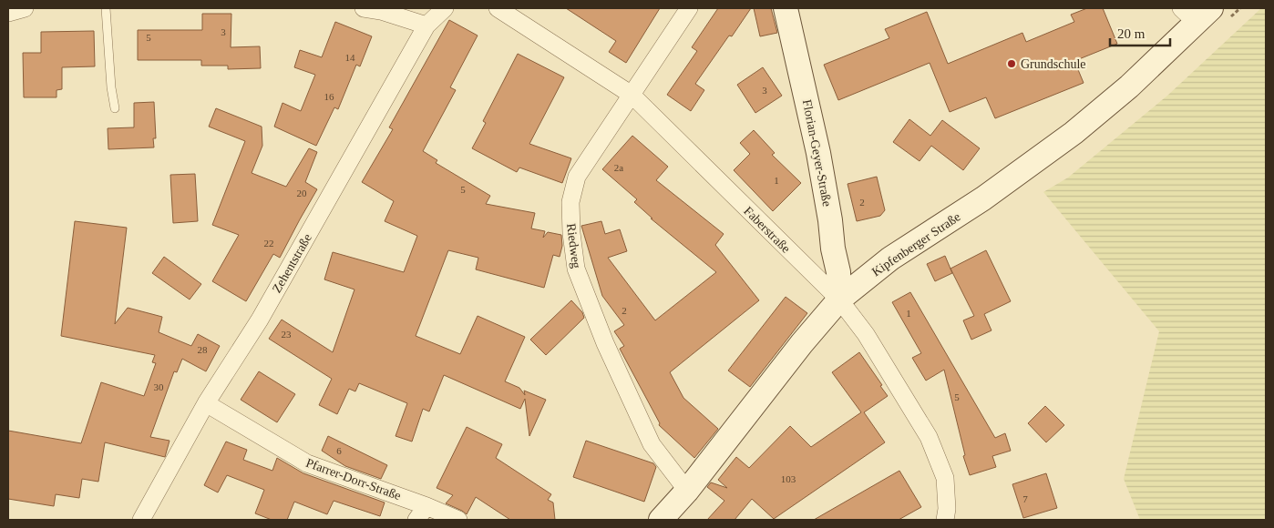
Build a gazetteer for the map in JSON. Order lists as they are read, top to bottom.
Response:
{
  "streets": {
    "street": [
      "Florian-Geyer-Straße",
      "Faberstraße",
      "Kipfenberger Straße",
      "Riedweg",
      "Zehentstraße",
      "Pfarrer-Dorr-Straße"
    ]
  },
  "crossings": [
    ["Florian-Geyer-Straße", "Faberstraße"],
    ["Florian-Geyer-Straße", "Kipfenberger Straße"],
    ["Faberstraße", "Kipfenberger Straße"],
    ["Faberstraße", "Riedweg"],
    ["Kipfenberger Straße", "Riedweg"],
    ["Zehentstraße", "Pfarrer-Dorr-Straße"]
  ],
  "places": ["Grundschule"],
  "house_numbers": [
    "3",
    "5",
    "14",
    "3",
    "16",
    "2a",
    "1",
    "5",
    "20",
    "2",
    "22",
    "2",
    "1",
    "23",
    "28",
    "30",
    "5",
    "6",
    "103",
    "7"
  ],
  "scale_bar": "20 m"
}
